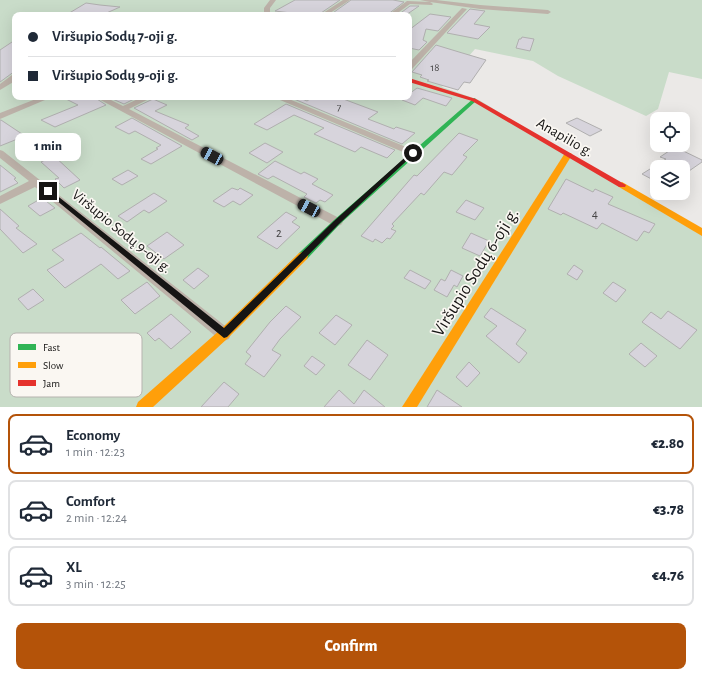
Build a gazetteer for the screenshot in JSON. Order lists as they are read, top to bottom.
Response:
{
  "streets": {
    "street": ["Anapilio g.", "Viršupio Sodų 9-oji g.", "Viršupio Sodų 6-oji g."]
  },
  "crossings": [
    ["Anapilio g.", "Viršupio Sodų 6-oji g."]
  ],
  "house_numbers": [
    "18",
    "7",
    "4",
    "2"
  ],
  "legend": ["Fast", "Slow", "Jam"],
  "page": {
    "banner": ["Viršupio Sodų 7-oji g.", "Viršupio Sodų 9-oji g."],
    "bubble": "1 min",
    "list": [
      {
        "name": "Economy",
        "note": "1 min · 12:23",
        "value": "€2.80"
      },
      {
        "name": "Comfort",
        "note": "2 min · 12:24",
        "value": "€3.78"
      },
      {
        "name": "XL",
        "note": "3 min · 12:25",
        "value": "€4.76"
      }
    ],
    "buttons": "Confirm"
  }
}
